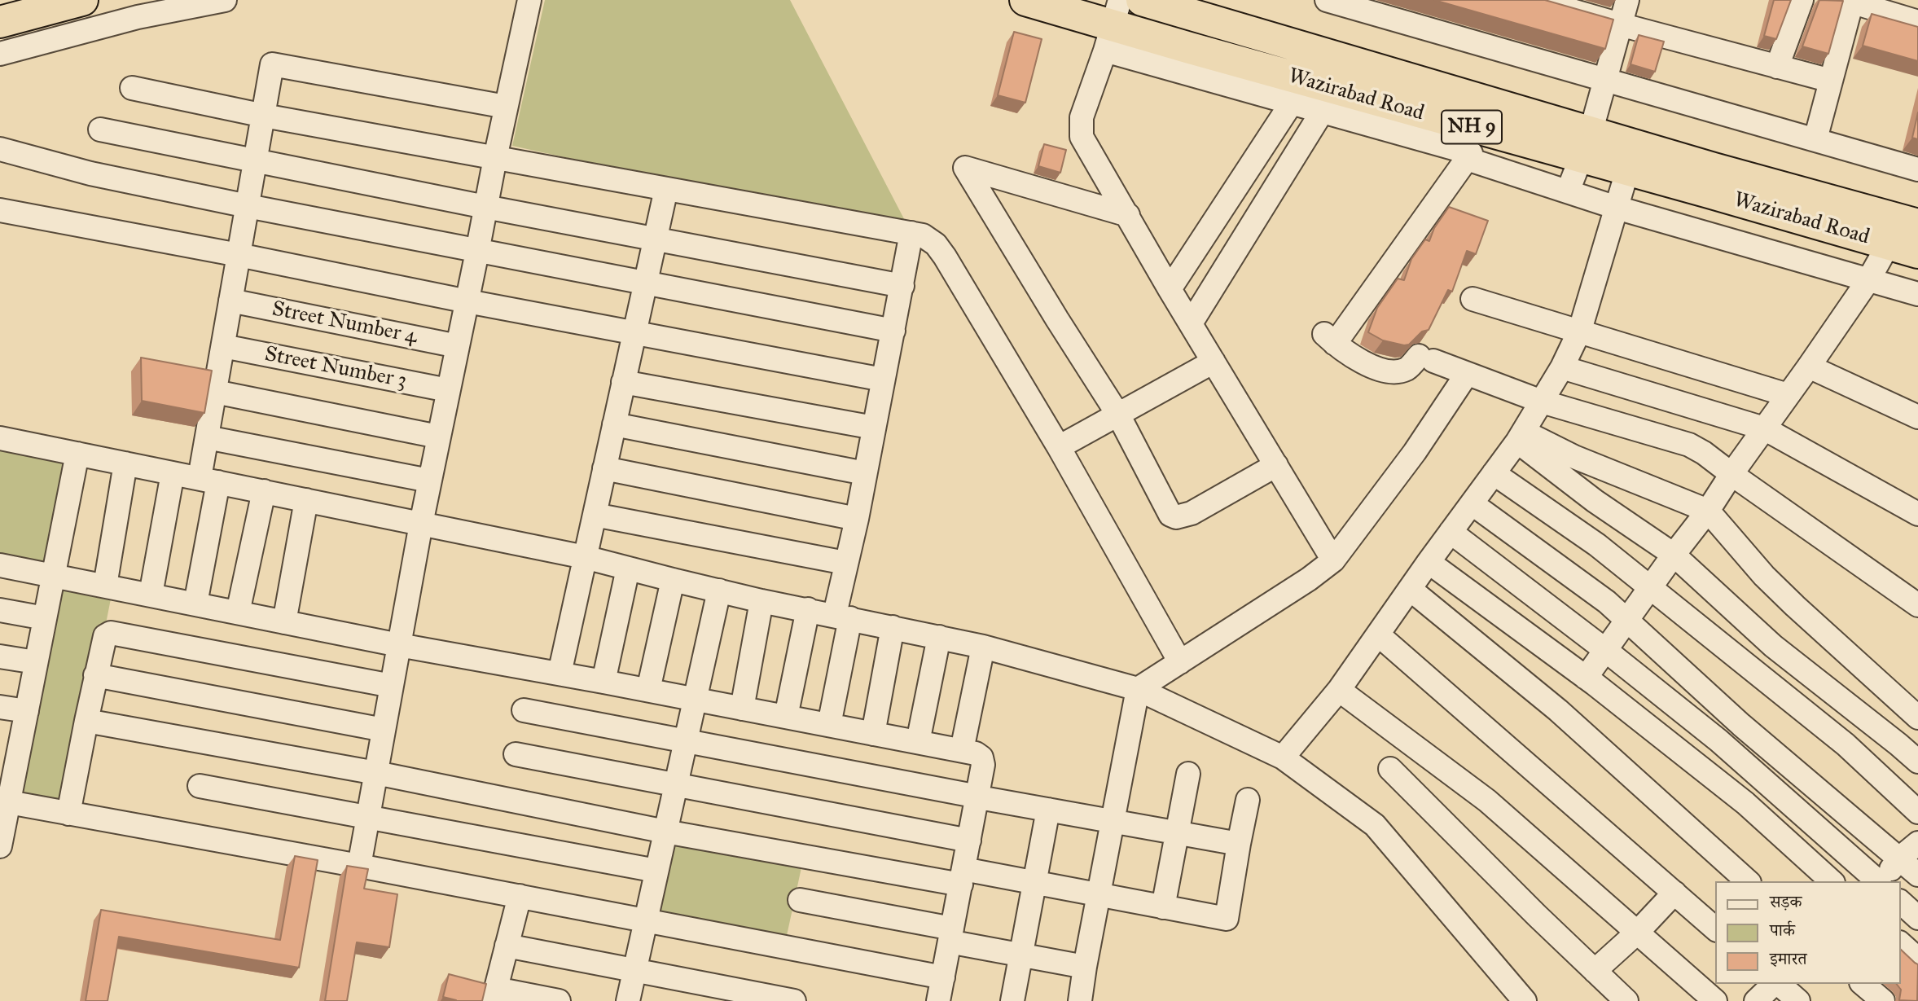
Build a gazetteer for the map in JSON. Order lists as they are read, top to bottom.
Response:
{
  "streets": {
    "highway": ["Wazirabad Road", "NH 9"],
    "street": ["Street Number 4", "Street Number 3"]
  },
  "legend": ["सड़क", "पार्क", "इमारत"]
}
